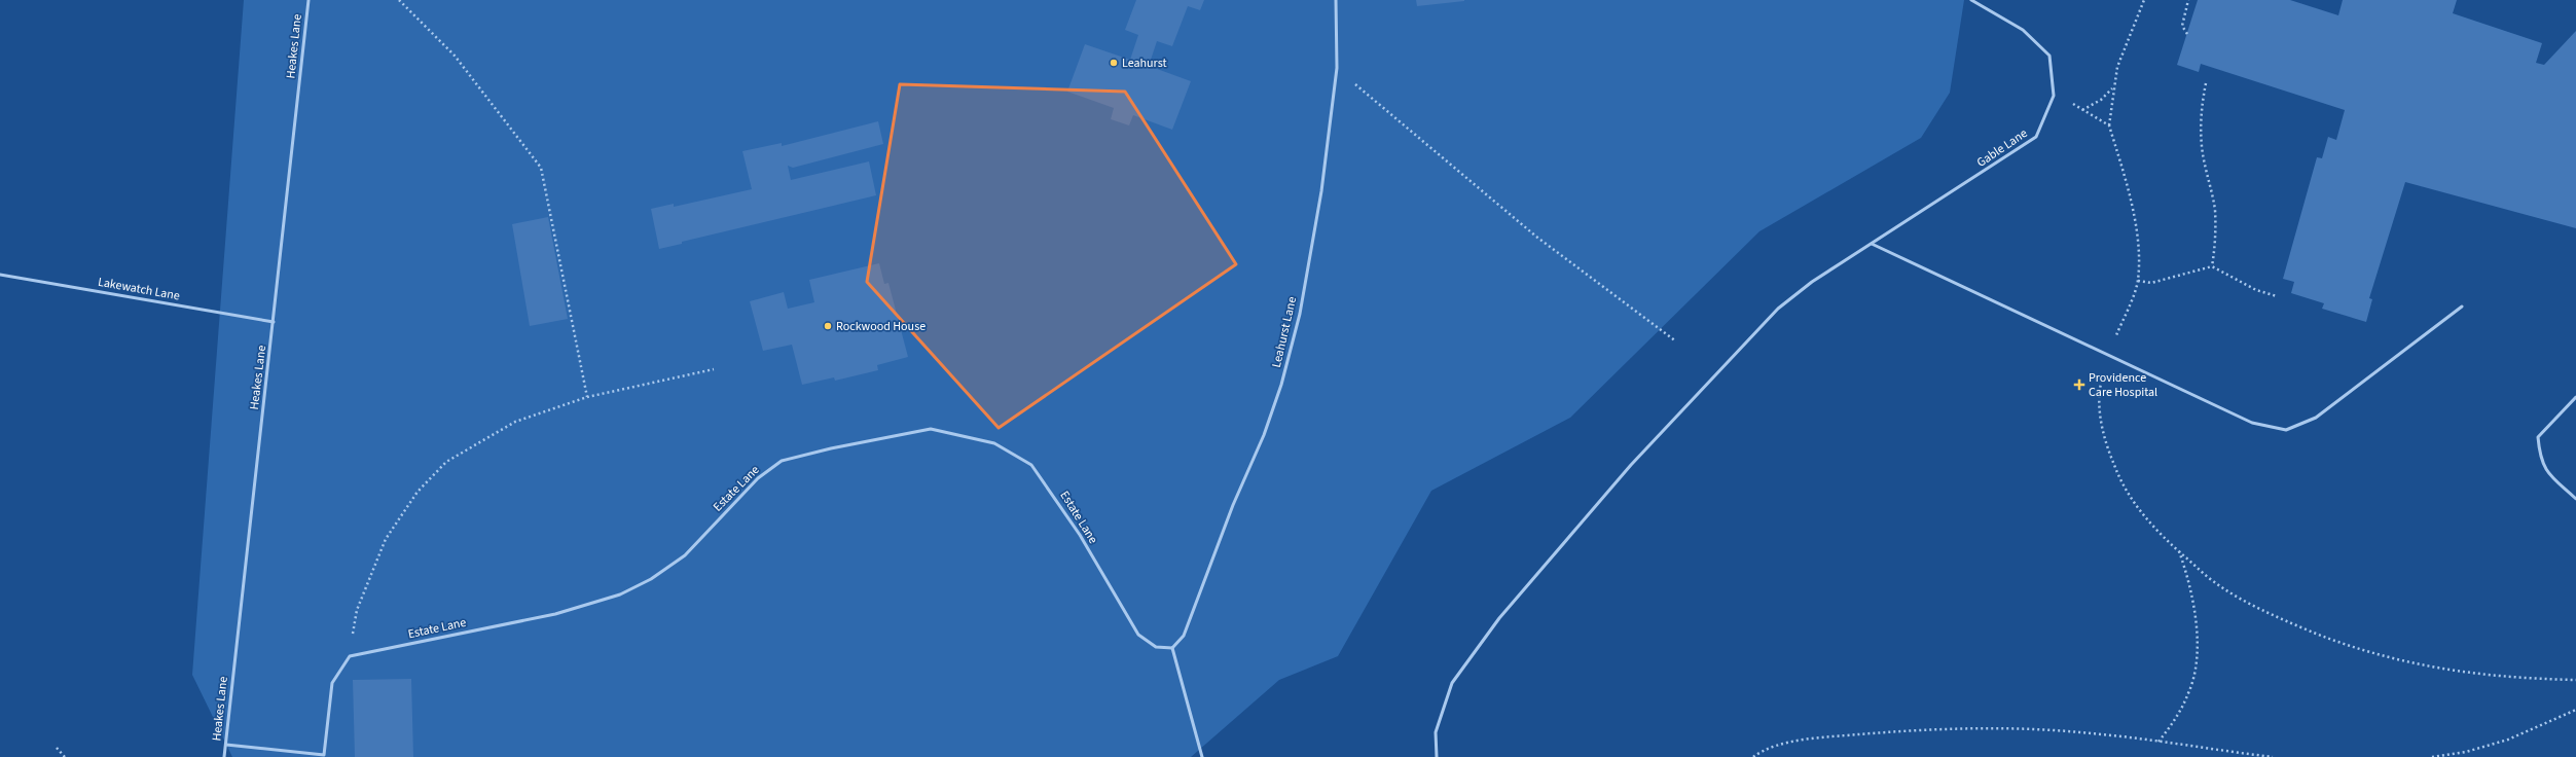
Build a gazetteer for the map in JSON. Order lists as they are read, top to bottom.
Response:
{
  "streets": {
    "lane": [
      "Heakes Lane",
      "Gable Lane",
      "Lakewatch Lane",
      "Leahurst Lane",
      "Estate Lane"
    ]
  },
  "crossings": [
    ["Heakes Lane", "Lakewatch Lane"],
    ["Leahurst Lane", "Estate Lane"]
  ],
  "places": {
    "other": ["Leahurst", "Rockwood House"],
    "health": ["Providence Care Hospital"]
  }
}
